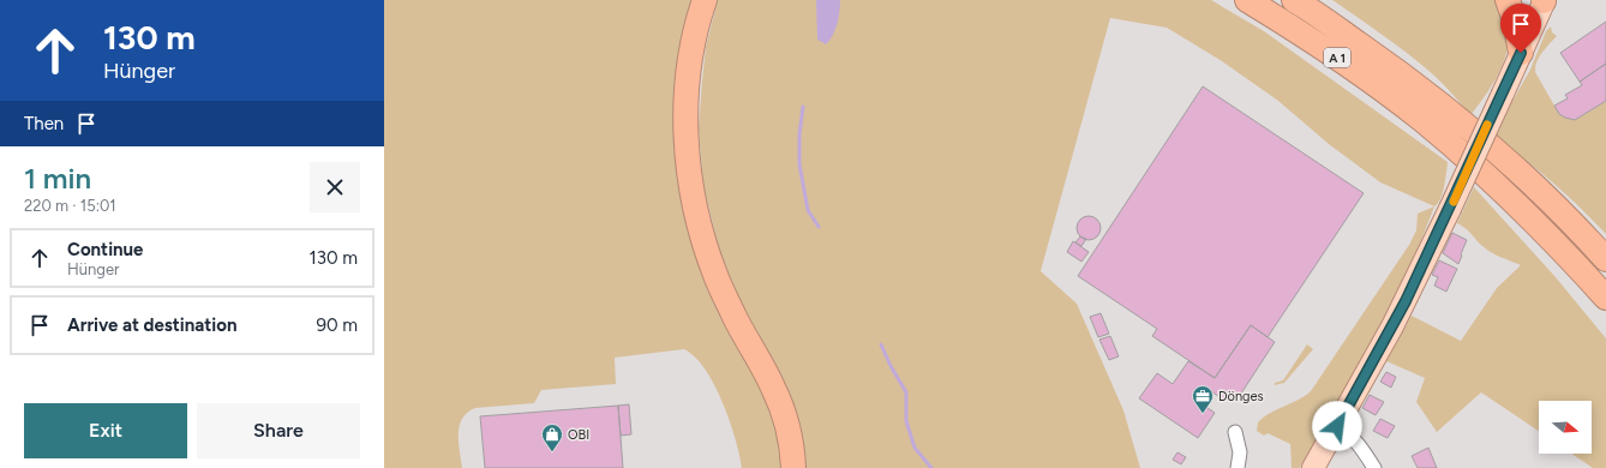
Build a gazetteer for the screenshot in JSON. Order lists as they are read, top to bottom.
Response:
{
  "streets": {
    "highway": ["A 1"]
  },
  "places": {
    "office": ["Dönges"],
    "shop": ["OBI"]
  },
  "north": "right",
  "page": {
    "turn": ["130 m", "Hünger"],
    "then": "Then",
    "heading": ["1 min", "220 m · 15:01"],
    "list": [
      {
        "name": "Continue",
        "note": "Hünger",
        "value": "130 m"
      },
      {
        "name": "Arrive at destination",
        "value": "90 m"
      }
    ],
    "buttons": ["Exit", "Share"]
  }
}
